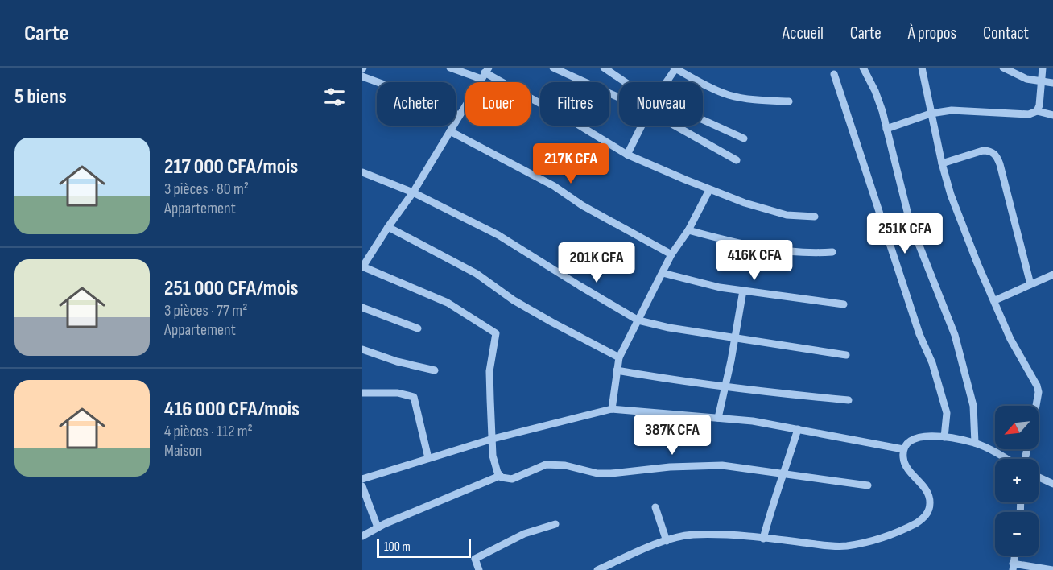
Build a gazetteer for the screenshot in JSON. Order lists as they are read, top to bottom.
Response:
{
  "scale_bar": "100 m",
  "north": "bottom left",
  "page": {
    "header": "Carte",
    "nav": [
      "Accueil",
      "Carte",
      "À propos",
      "Contact"
    ],
    "heading": "5 biens",
    "chip": [
      "Acheter",
      "Louer",
      "Filtres",
      "Nouveau"
    ],
    "list": [
      {
        "name": "217 000 CFA/mois",
        "note": "3 pièces · 80 m² · Appartement"
      },
      {
        "name": "251 000 CFA/mois",
        "note": "3 pièces · 77 m² · Appartement"
      },
      {
        "name": "416 000 CFA/mois",
        "note": "4 pièces · 112 m² · Maison"
      }
    ],
    "price": [
      "217K CFA",
      "251K CFA",
      "416K CFA",
      "201K CFA",
      "387K CFA"
    ],
    "map_buttons": ["+", "−"],
    "scale": "100 m"
  }
}
